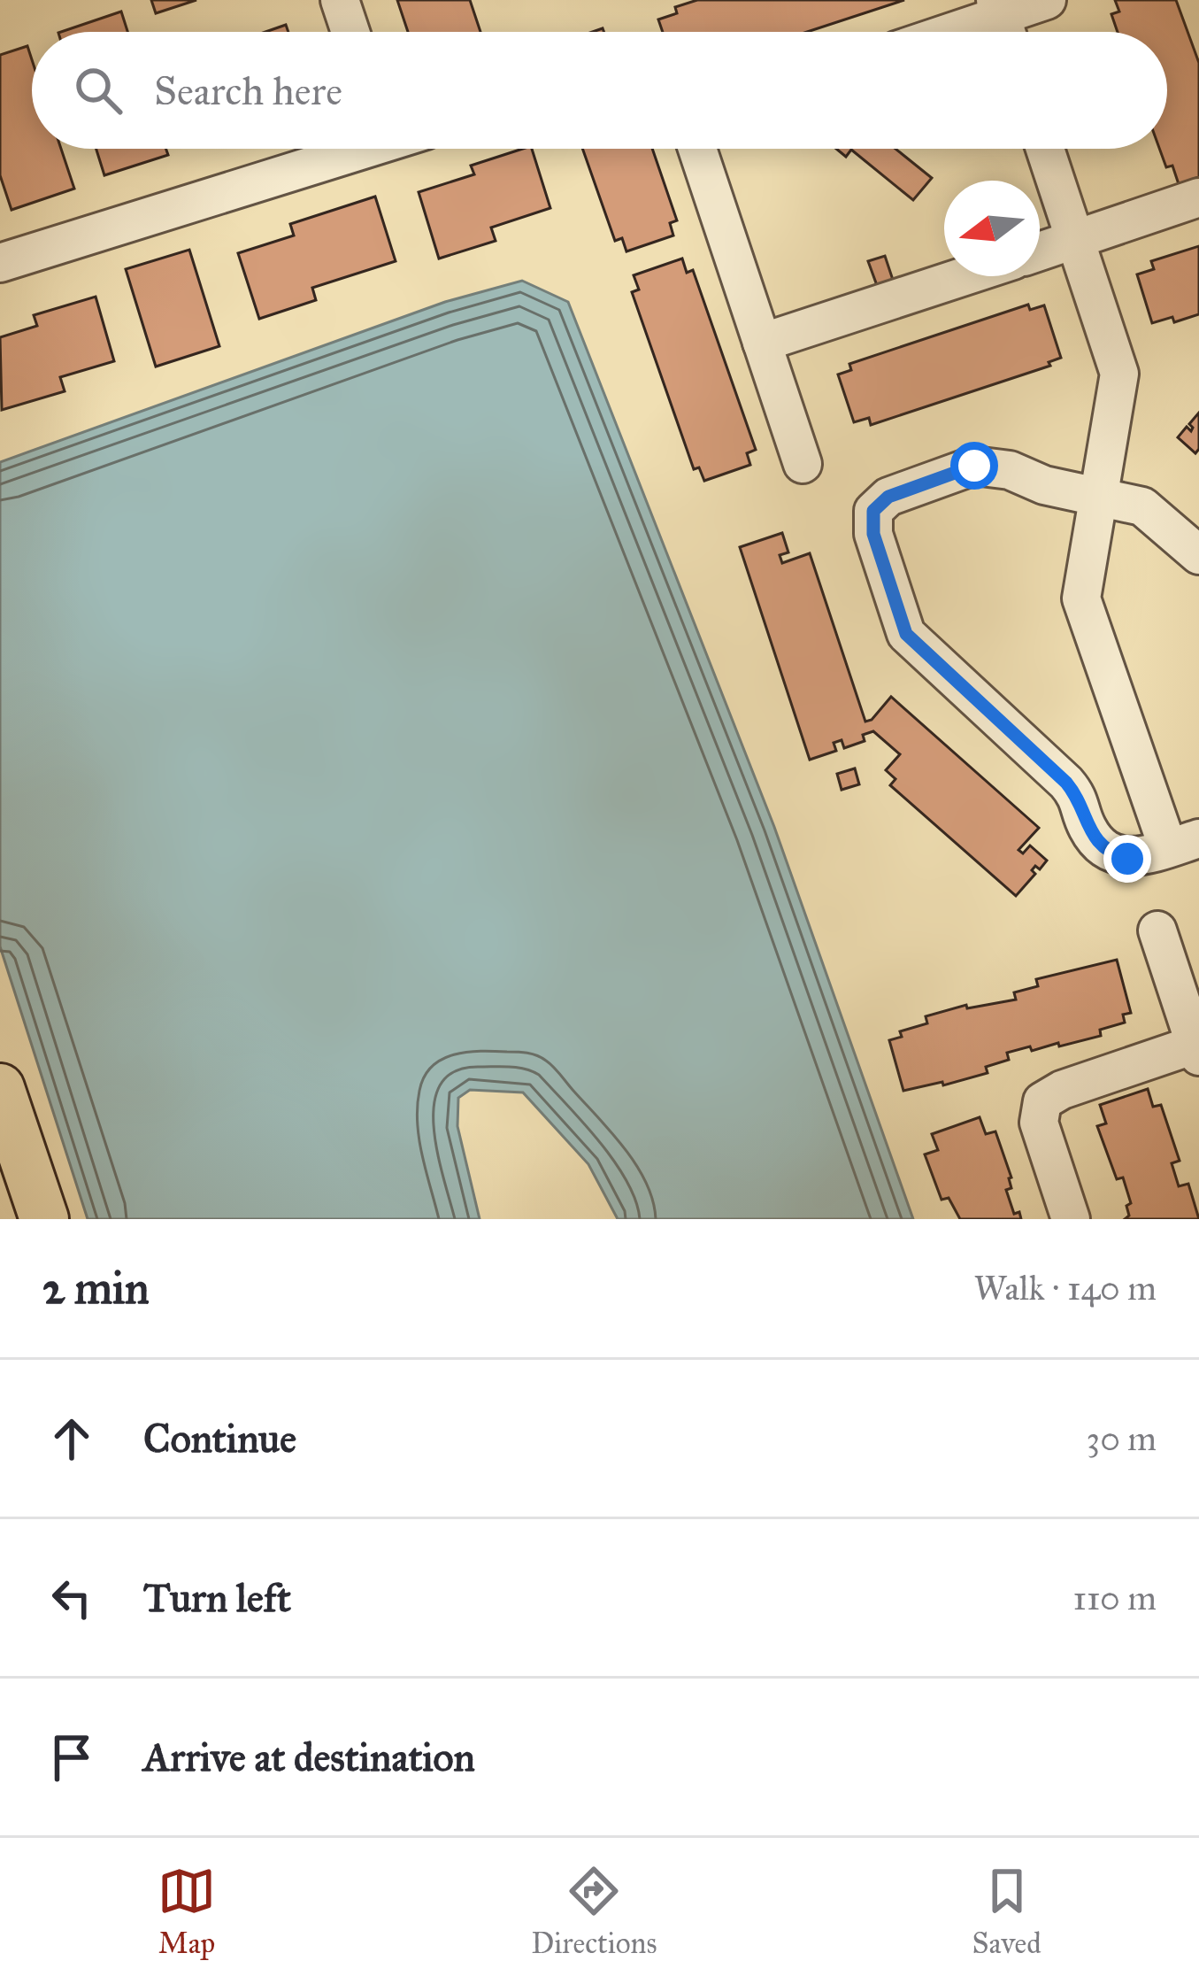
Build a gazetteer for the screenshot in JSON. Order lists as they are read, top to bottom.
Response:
{
  "north": "left",
  "page": {
    "search": "Search here",
    "heading": ["2 min", "Walk · 140 m"],
    "list": [
      ["Continue", "30 m"],
      ["Turn left", "110 m"],
      "Arrive at destination"
    ],
    "nav": ["Map", "Directions", "Saved"]
  }
}
